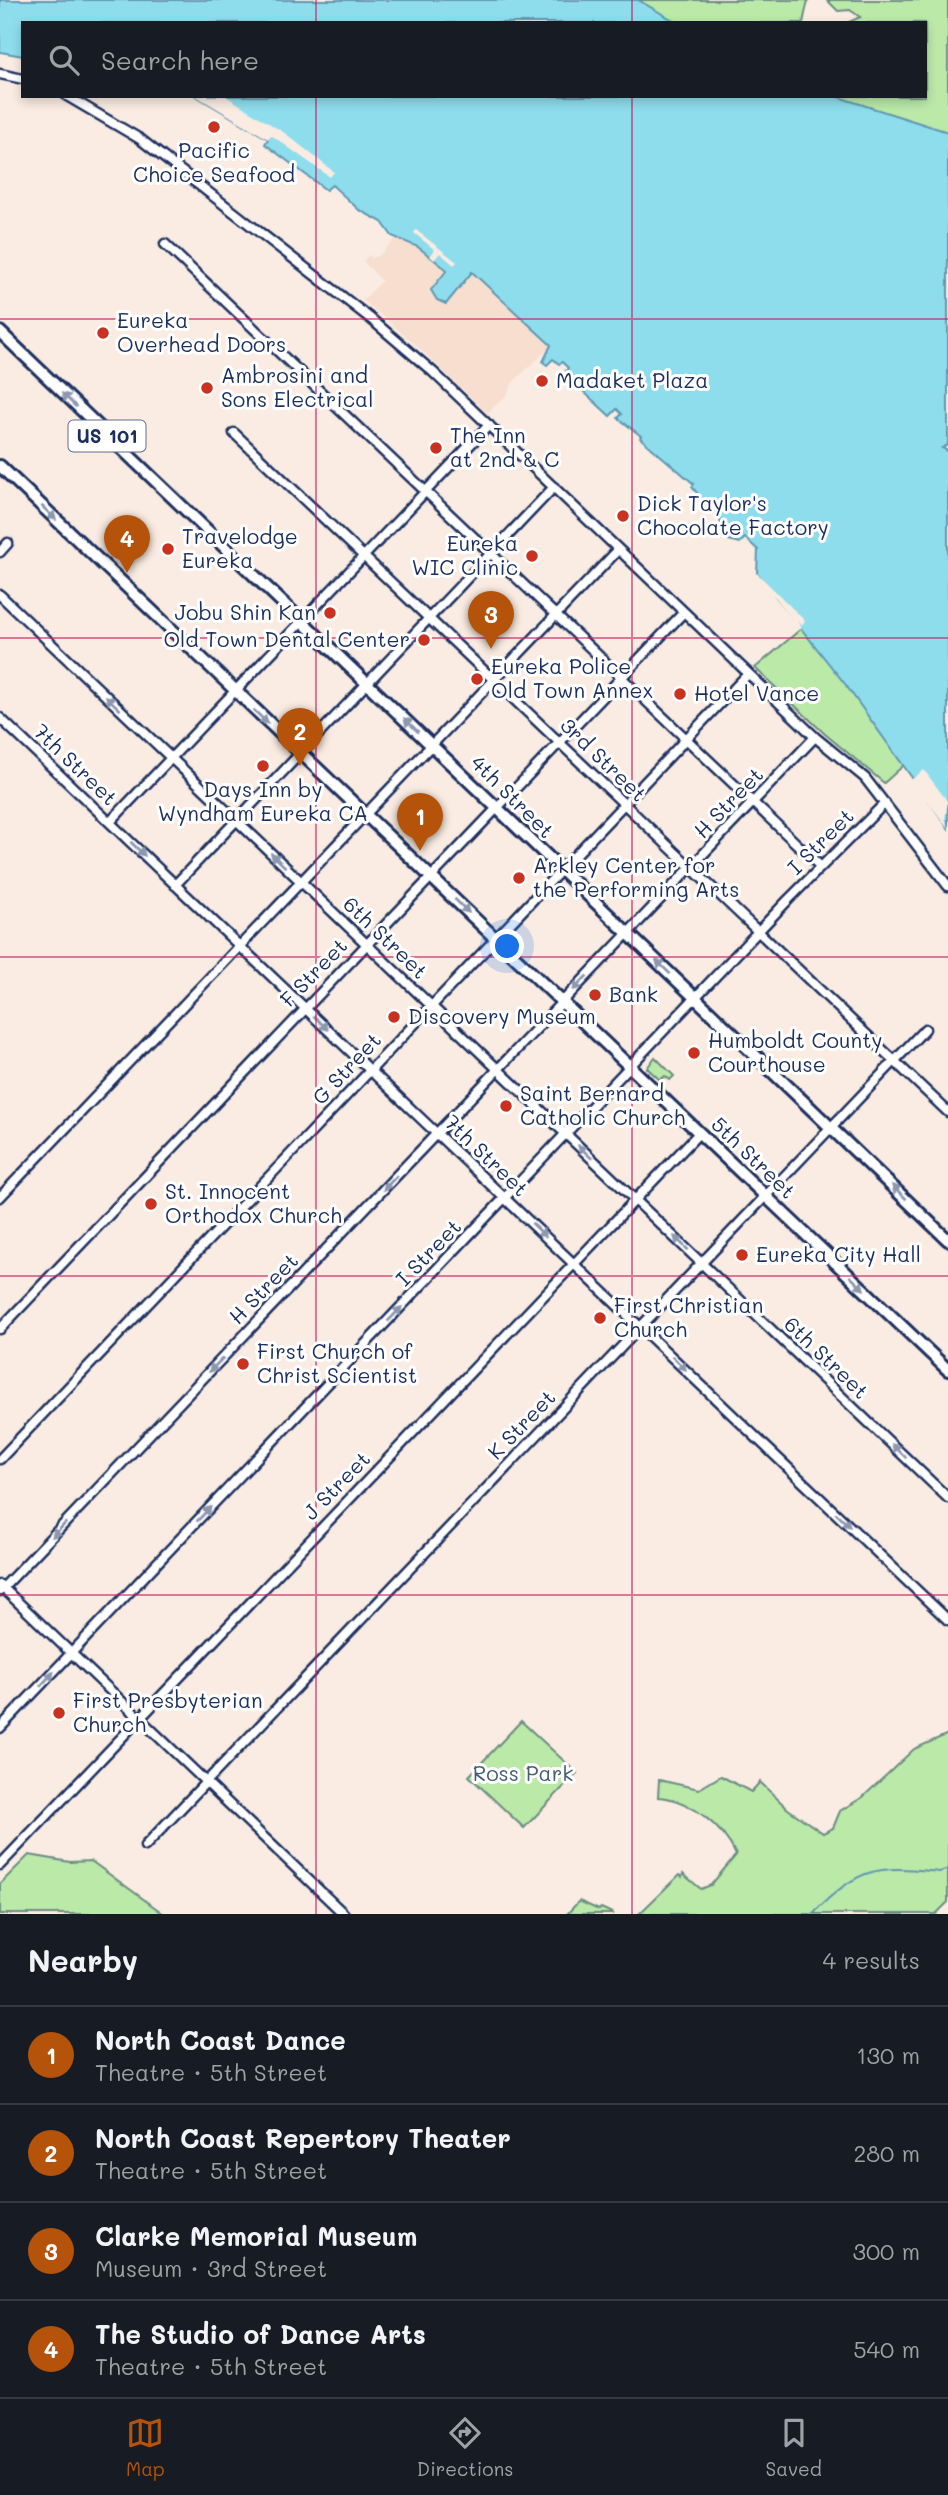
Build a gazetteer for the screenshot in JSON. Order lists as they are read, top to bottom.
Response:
{
  "streets": {
    "highway": ["US 101", "4th Street", "5th Street"],
    "street": [
      "3rd Street",
      "7th Street",
      "H Street",
      "I Street",
      "6th Street",
      "F Street",
      "G Street",
      "K Street",
      "J Street"
    ]
  },
  "crossings": [
    ["3rd Street", "H Street"],
    ["3rd Street", "I Street"],
    ["3rd Street", "F Street"],
    ["3rd Street", "G Street"],
    ["3rd Street", "K Street"],
    ["7th Street", "H Street"],
    ["7th Street", "I Street"],
    ["7th Street", "F Street"],
    ["7th Street", "G Street"],
    ["7th Street", "K Street"],
    ["7th Street", "J Street"],
    ["4th Street", "H Street"],
    ["4th Street", "I Street"],
    ["4th Street", "F Street"],
    ["4th Street", "G Street"],
    ["4th Street", "K Street"],
    ["H Street", "6th Street"],
    ["H Street", "5th Street"],
    ["I Street", "6th Street"],
    ["I Street", "5th Street"],
    ["6th Street", "F Street"],
    ["6th Street", "G Street"],
    ["6th Street", "K Street"],
    ["6th Street", "J Street"],
    ["F Street", "5th Street"],
    ["G Street", "5th Street"],
    ["5th Street", "K Street"],
    ["5th Street", "J Street"]
  ],
  "one_way": [
    "7th Street",
    "4th Street",
    "H Street",
    "I Street",
    "6th Street",
    "5th Street"
  ],
  "parks": ["Ross Park"],
  "places": [
    "Pacific Choice Seafood",
    "Eureka Overhead Doors",
    "Madaket Plaza",
    "Ambrosini and Sons Electrical",
    "The Inn at 2nd & C",
    "Dick Taylor's Chocolate Factory",
    "Travelodge Eureka",
    "Eureka WIC Clinic",
    "Jobu Shin Kan",
    "Old Town Dental Center",
    "Eureka Police Old Town Annex",
    "Hotel Vance",
    "Days Inn by Wyndham Eureka CA",
    "Arkley Center for the Performing Arts",
    "Bank",
    "Discovery Museum",
    "Humboldt County Courthouse",
    "Saint Bernard Catholic Church",
    "St. Innocent Orthodox Church",
    "Eureka City Hall",
    "First Christian Church",
    "First Church of Christ Scientist",
    "First Presbyterian Church"
  ],
  "page": {
    "search": "Search here",
    "pins": [
      "4",
      "3",
      "2",
      "1"
    ],
    "heading": ["Nearby", "4 results"],
    "list": [
      {
        "mark": "1",
        "name": "North Coast Dance",
        "note": "Theatre · 5th Street",
        "value": "130 m"
      },
      {
        "mark": "2",
        "name": "North Coast Repertory Theater",
        "note": "Theatre · 5th Street",
        "value": "280 m"
      },
      {
        "mark": "3",
        "name": "Clarke Memorial Museum",
        "note": "Museum · 3rd Street",
        "value": "300 m"
      },
      {
        "mark": "4",
        "name": "The Studio of Dance Arts",
        "note": "Theatre · 5th Street",
        "value": "540 m"
      }
    ],
    "nav": ["Map", "Directions", "Saved"]
  }
}
